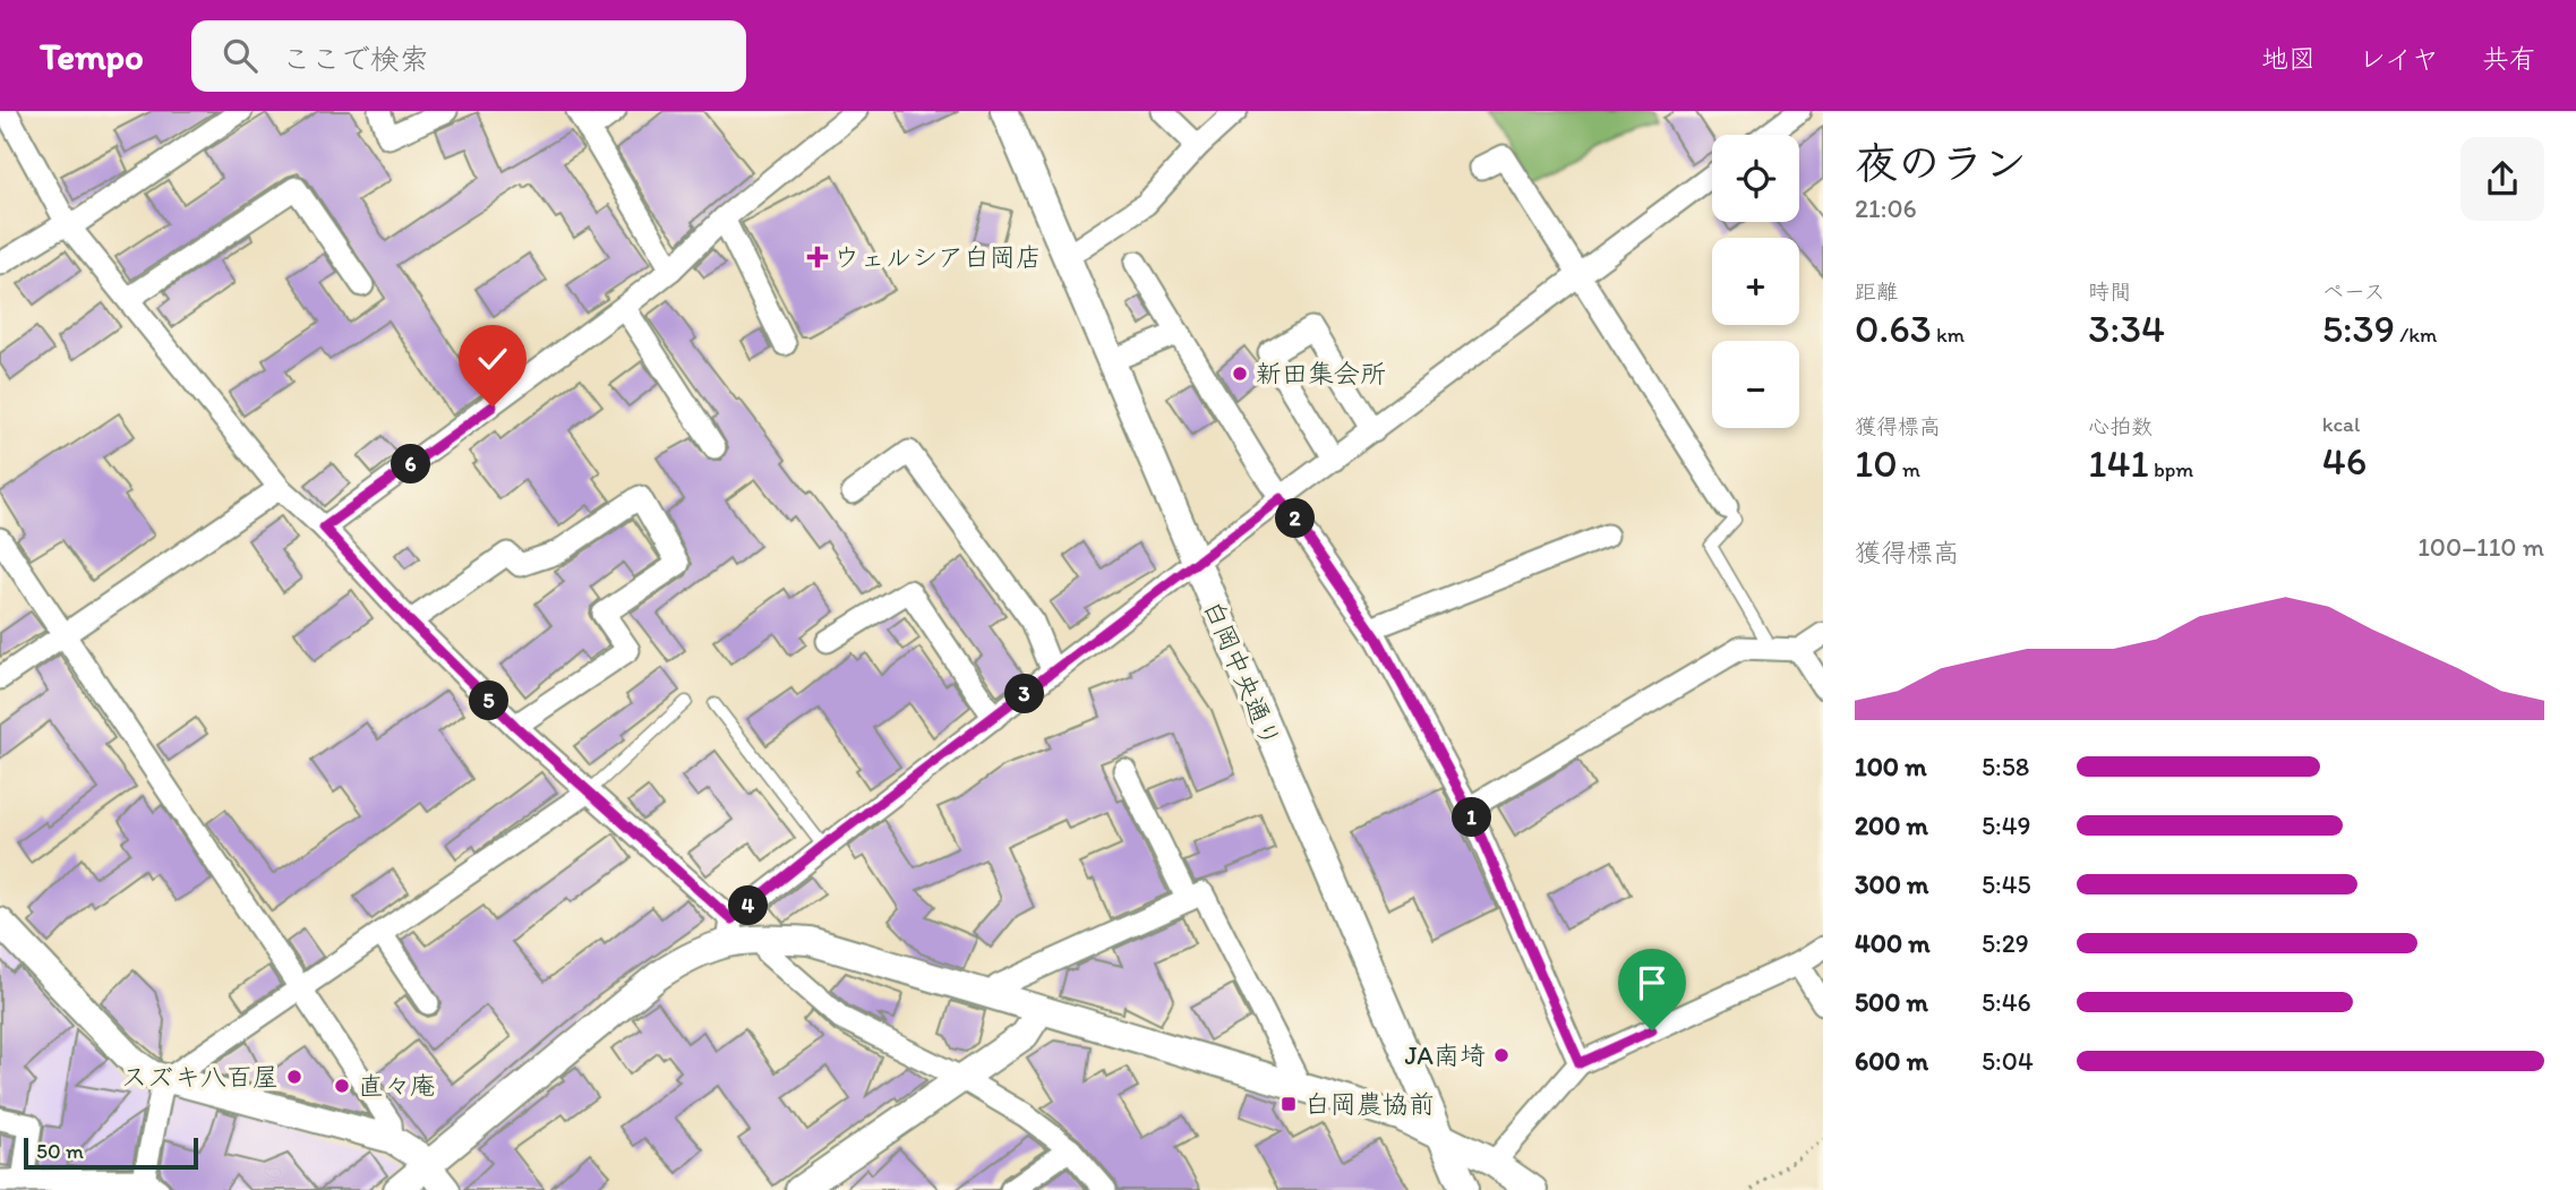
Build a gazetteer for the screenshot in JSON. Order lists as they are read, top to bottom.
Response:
{
  "streets": {
    "street": ["白岡中央通り"]
  },
  "places": {
    "health": ["ウェルシア白岡店"],
    "other": [
      "新田集会所",
      "JA南埼",
      "スズキ八百屋",
      "直々庵"
    ],
    "transit": ["白岡農協前"]
  },
  "scale_bar": "50 m",
  "page": {
    "header": "Tempo",
    "search": "ここで検索",
    "nav": ["地図", "レイヤ", "共有"],
    "heading": ["夜のラン", "21:06"],
    "map_buttons": ["+", "−"],
    "stats": [
      ["距離", "0.63 km"],
      ["時間", "3:34"],
      ["ペース", "5:39 /km"],
      ["獲得標高", "10 m"],
      ["心拍数", "141 bpm"],
      ["kcal", "46"]
    ],
    "pins": [
      "6",
      "2",
      "3",
      "5",
      "1",
      "4"
    ],
    "chart": ["獲得標高", "100–110 m"],
    "list": [
      {
        "name": "100 m",
        "note": "5:58"
      },
      {
        "name": "200 m",
        "note": "5:49"
      },
      {
        "name": "300 m",
        "note": "5:45"
      },
      {
        "name": "400 m",
        "note": "5:29"
      },
      {
        "name": "500 m",
        "note": "5:46"
      },
      {
        "name": "600 m",
        "note": "5:04"
      }
    ],
    "scale": "50 m"
  }
}
